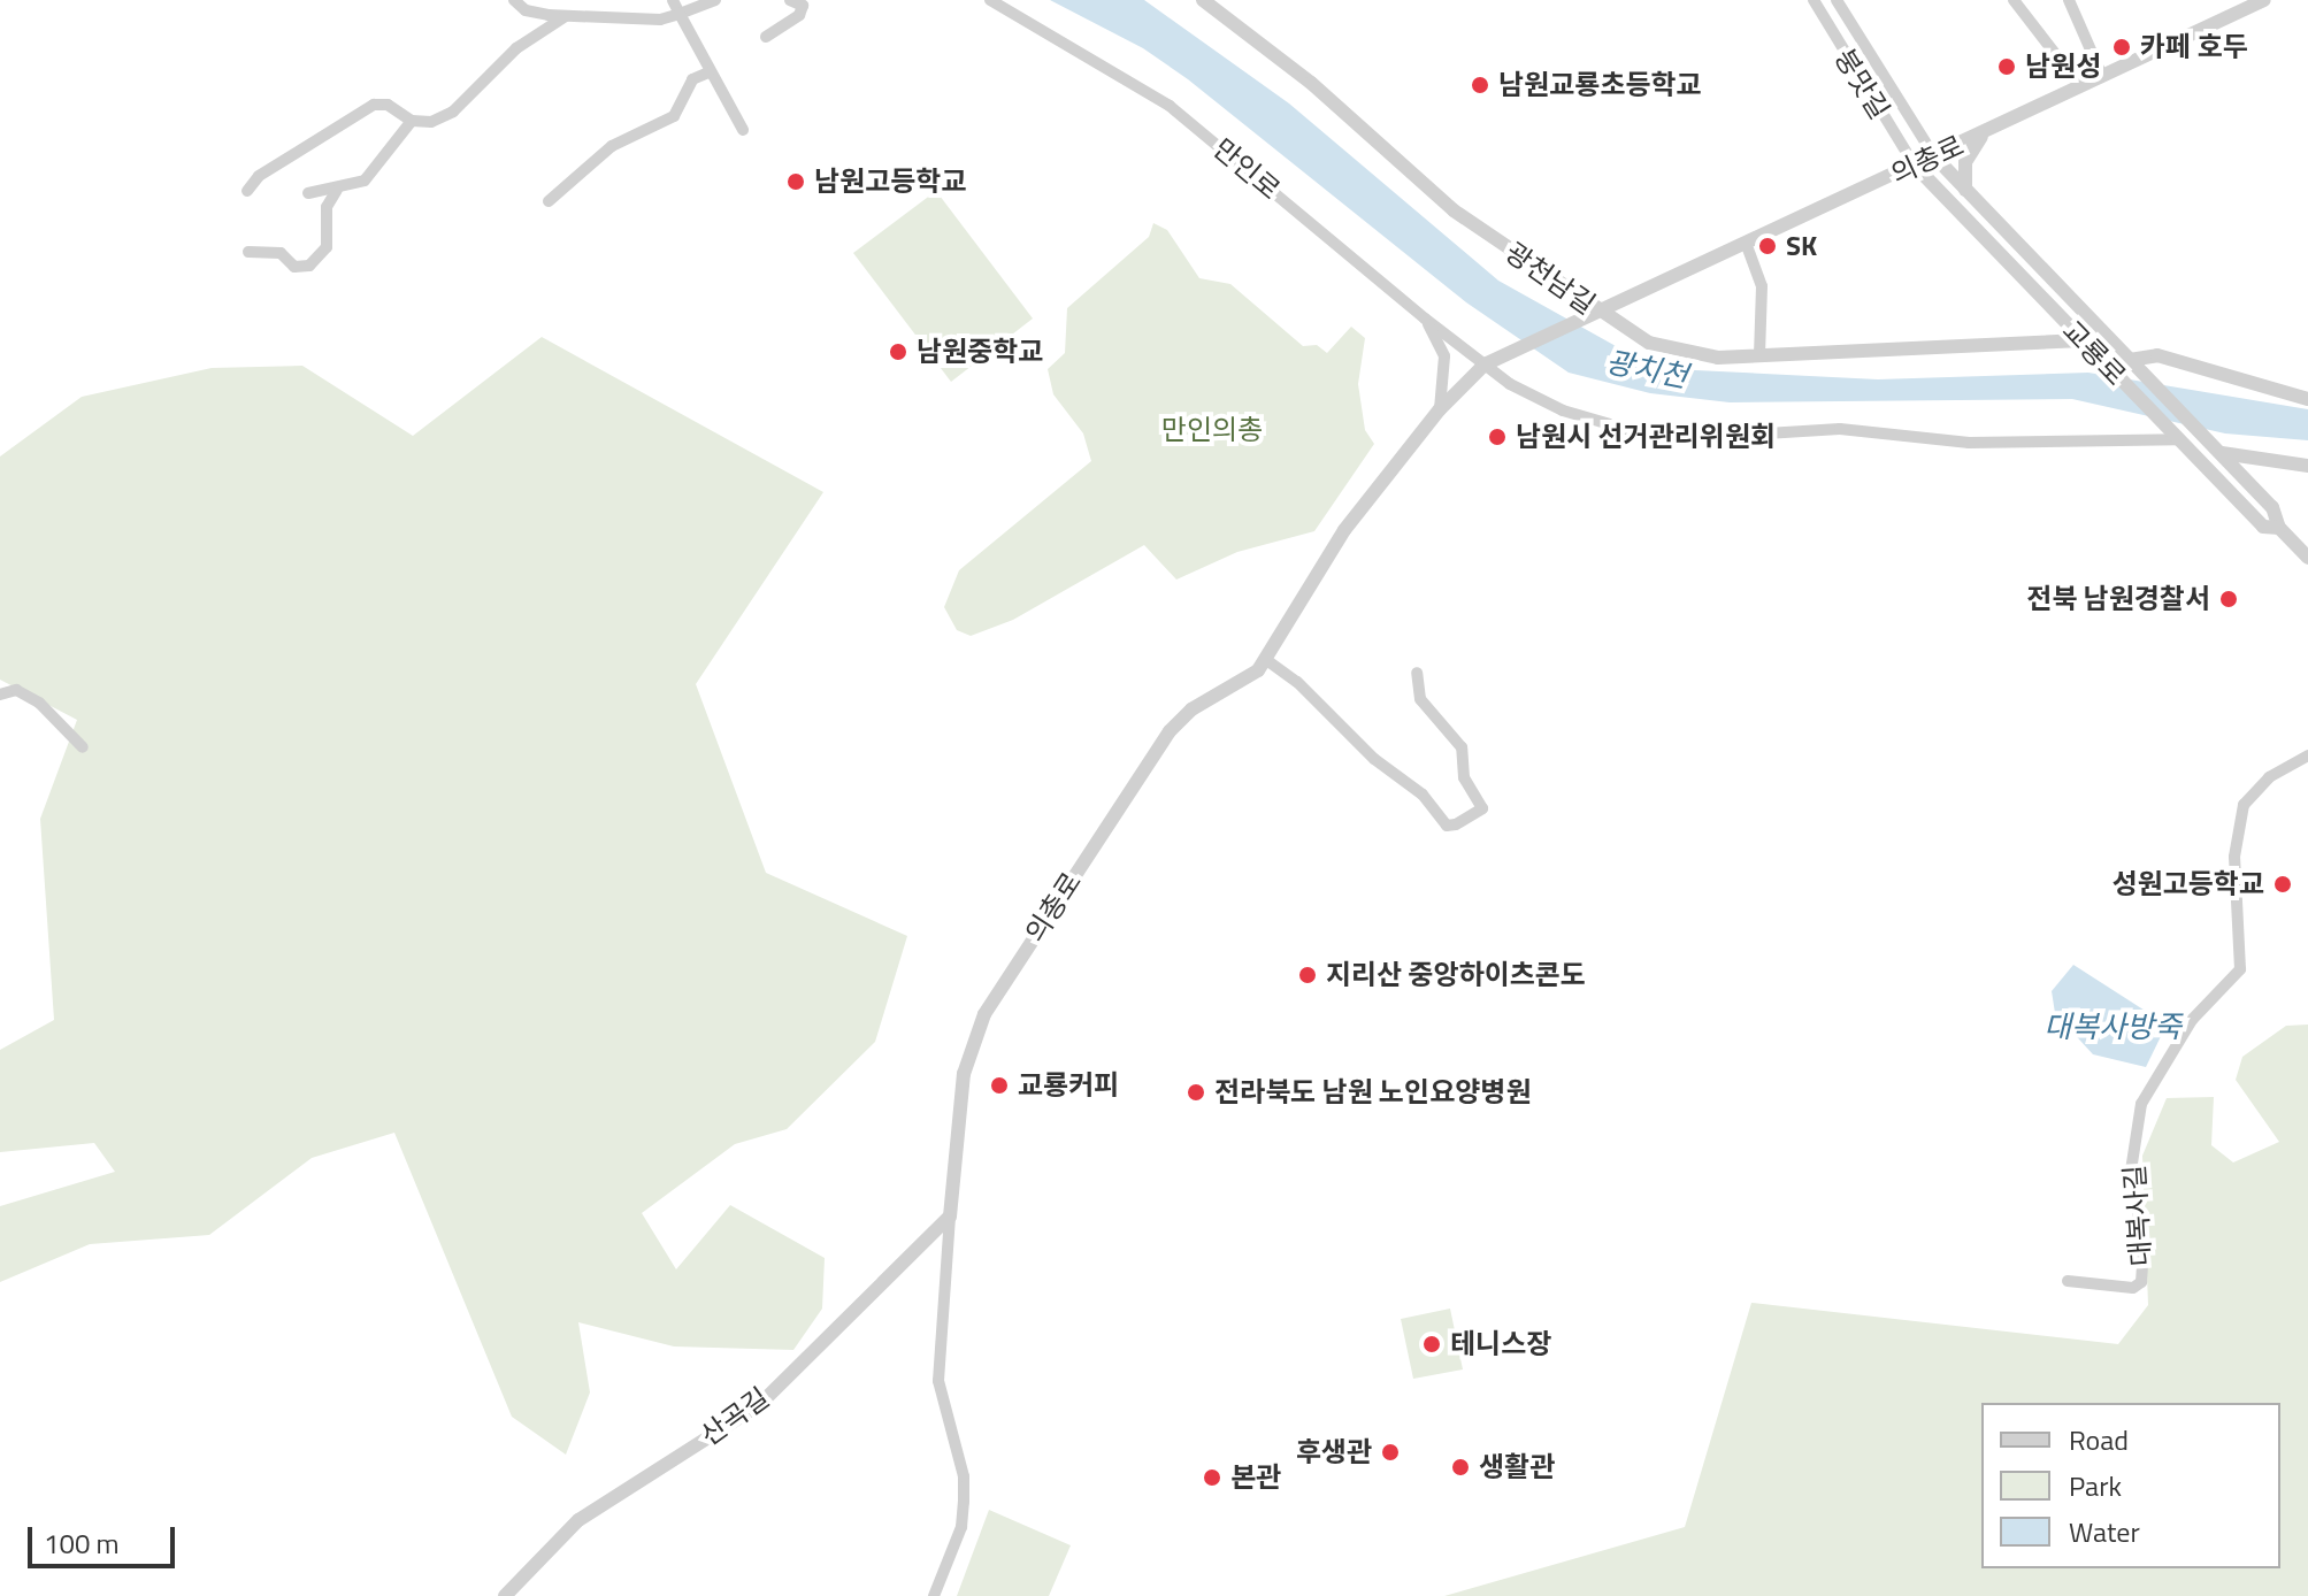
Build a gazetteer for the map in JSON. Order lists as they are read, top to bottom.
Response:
{
  "streets": {
    "street": [
      "붕맛길",
      "의총로",
      "만인로",
      "광천남길",
      "교룡로",
      "대복사길",
      "산곡길"
    ]
  },
  "crossings": [
    ["붕맛길", "의총로"],
    ["붕맛길", "교룡로"],
    ["의총로", "만인로"],
    ["의총로", "광천남길"],
    ["의총로", "교룡로"],
    ["의총로", "산곡길"],
    ["만인로", "교룡로"],
    ["광천남길", "교룡로"]
  ],
  "water": ["광치천", "대복사방죽"],
  "parks": ["만인의총"],
  "places": [
    "카페 호두",
    "남원성",
    "남원교룡초등학교",
    "남원고등학교",
    "SK",
    "남원중학교",
    "남원시 선거관리위원회",
    "전북 남원경찰서",
    "성원고등학교",
    "지리산 중앙하이츠콘도",
    "교룡커피",
    "전라북도 남원 노인요양병원",
    "테니스장",
    "후생관",
    "생활관",
    "본관"
  ],
  "legend": ["Road", "Park", "Water"],
  "scale_bar": "100 m"
}
